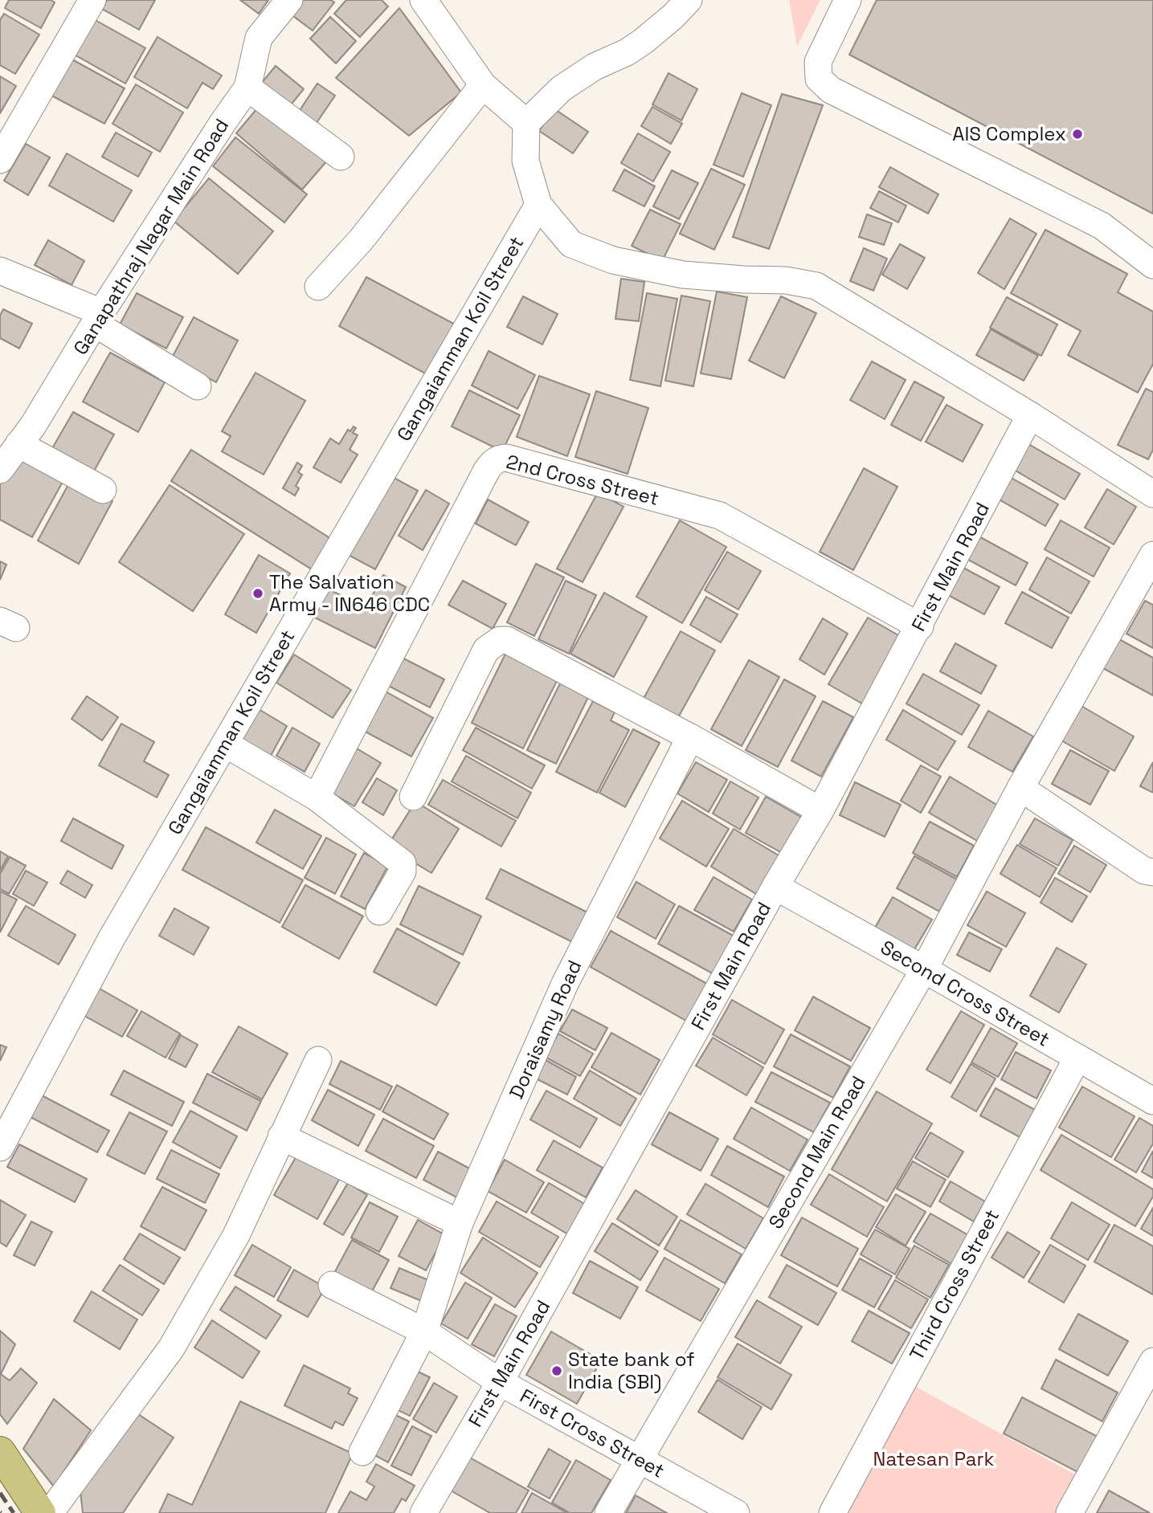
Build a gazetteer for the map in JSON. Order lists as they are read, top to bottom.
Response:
{
  "streets": {
    "street": [
      "Ganapathraj Nagar Main Road",
      "Gangaiamman Koil Street",
      "2nd Cross Street",
      "First Main Road",
      "Second Cross Street",
      "Doraisamy Road",
      "Second Main Road",
      "Third Cross Street",
      "First Cross Street"
    ]
  },
  "crossings": [
    ["2nd Cross Street", "First Main Road"],
    ["First Main Road", "Second Cross Street"],
    ["First Main Road", "First Cross Street"],
    ["Second Cross Street", "Second Main Road"],
    ["Second Cross Street", "Third Cross Street"],
    ["Doraisamy Road", "First Cross Street"],
    ["Second Main Road", "First Cross Street"]
  ],
  "parks": ["Natesan Park"],
  "places": ["AIS Complex", "The Salvation Army - IN646 CDC", "State bank of India (SBI)"]
}
